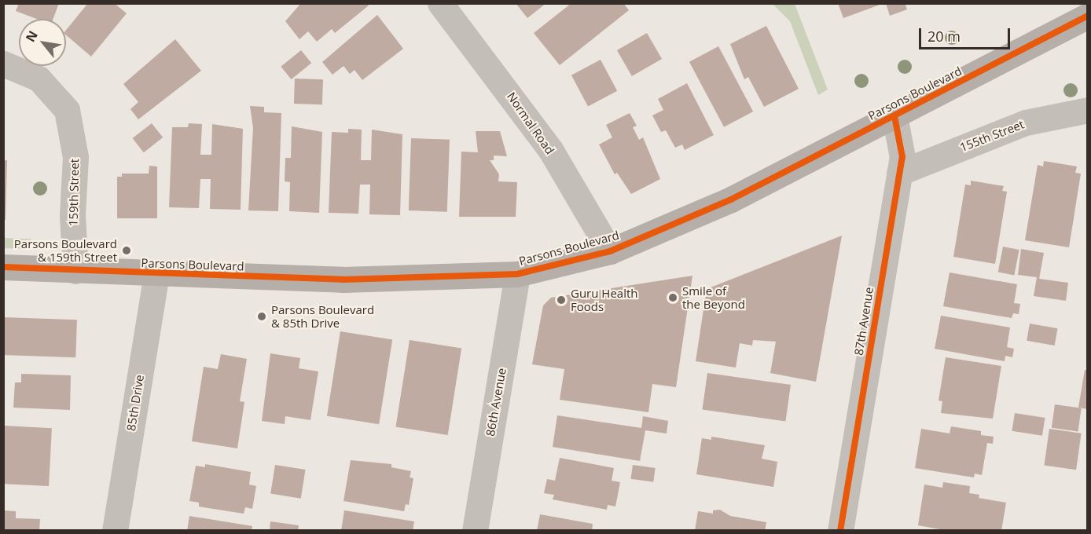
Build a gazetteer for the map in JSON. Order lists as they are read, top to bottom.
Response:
{
  "streets": {
    "street": [
      "Parsons Boulevard",
      "Normal Road",
      "155th Street",
      "159th Street",
      "87th Avenue",
      "86th Avenue",
      "85th Drive"
    ]
  },
  "crossings": [
    ["Parsons Boulevard", "Normal Road"],
    ["Parsons Boulevard", "159th Street"],
    ["Parsons Boulevard", "87th Avenue"],
    ["Parsons Boulevard", "86th Avenue"],
    ["Parsons Boulevard", "85th Drive"],
    ["155th Street", "87th Avenue"]
  ],
  "places": [
    "Parsons Boulevard & 159th Street",
    "Smile of the Beyond",
    "Guru Health Foods",
    "Parsons Boulevard & 85th Drive"
  ],
  "scale_bar": "20 m",
  "north": "top left"
}
